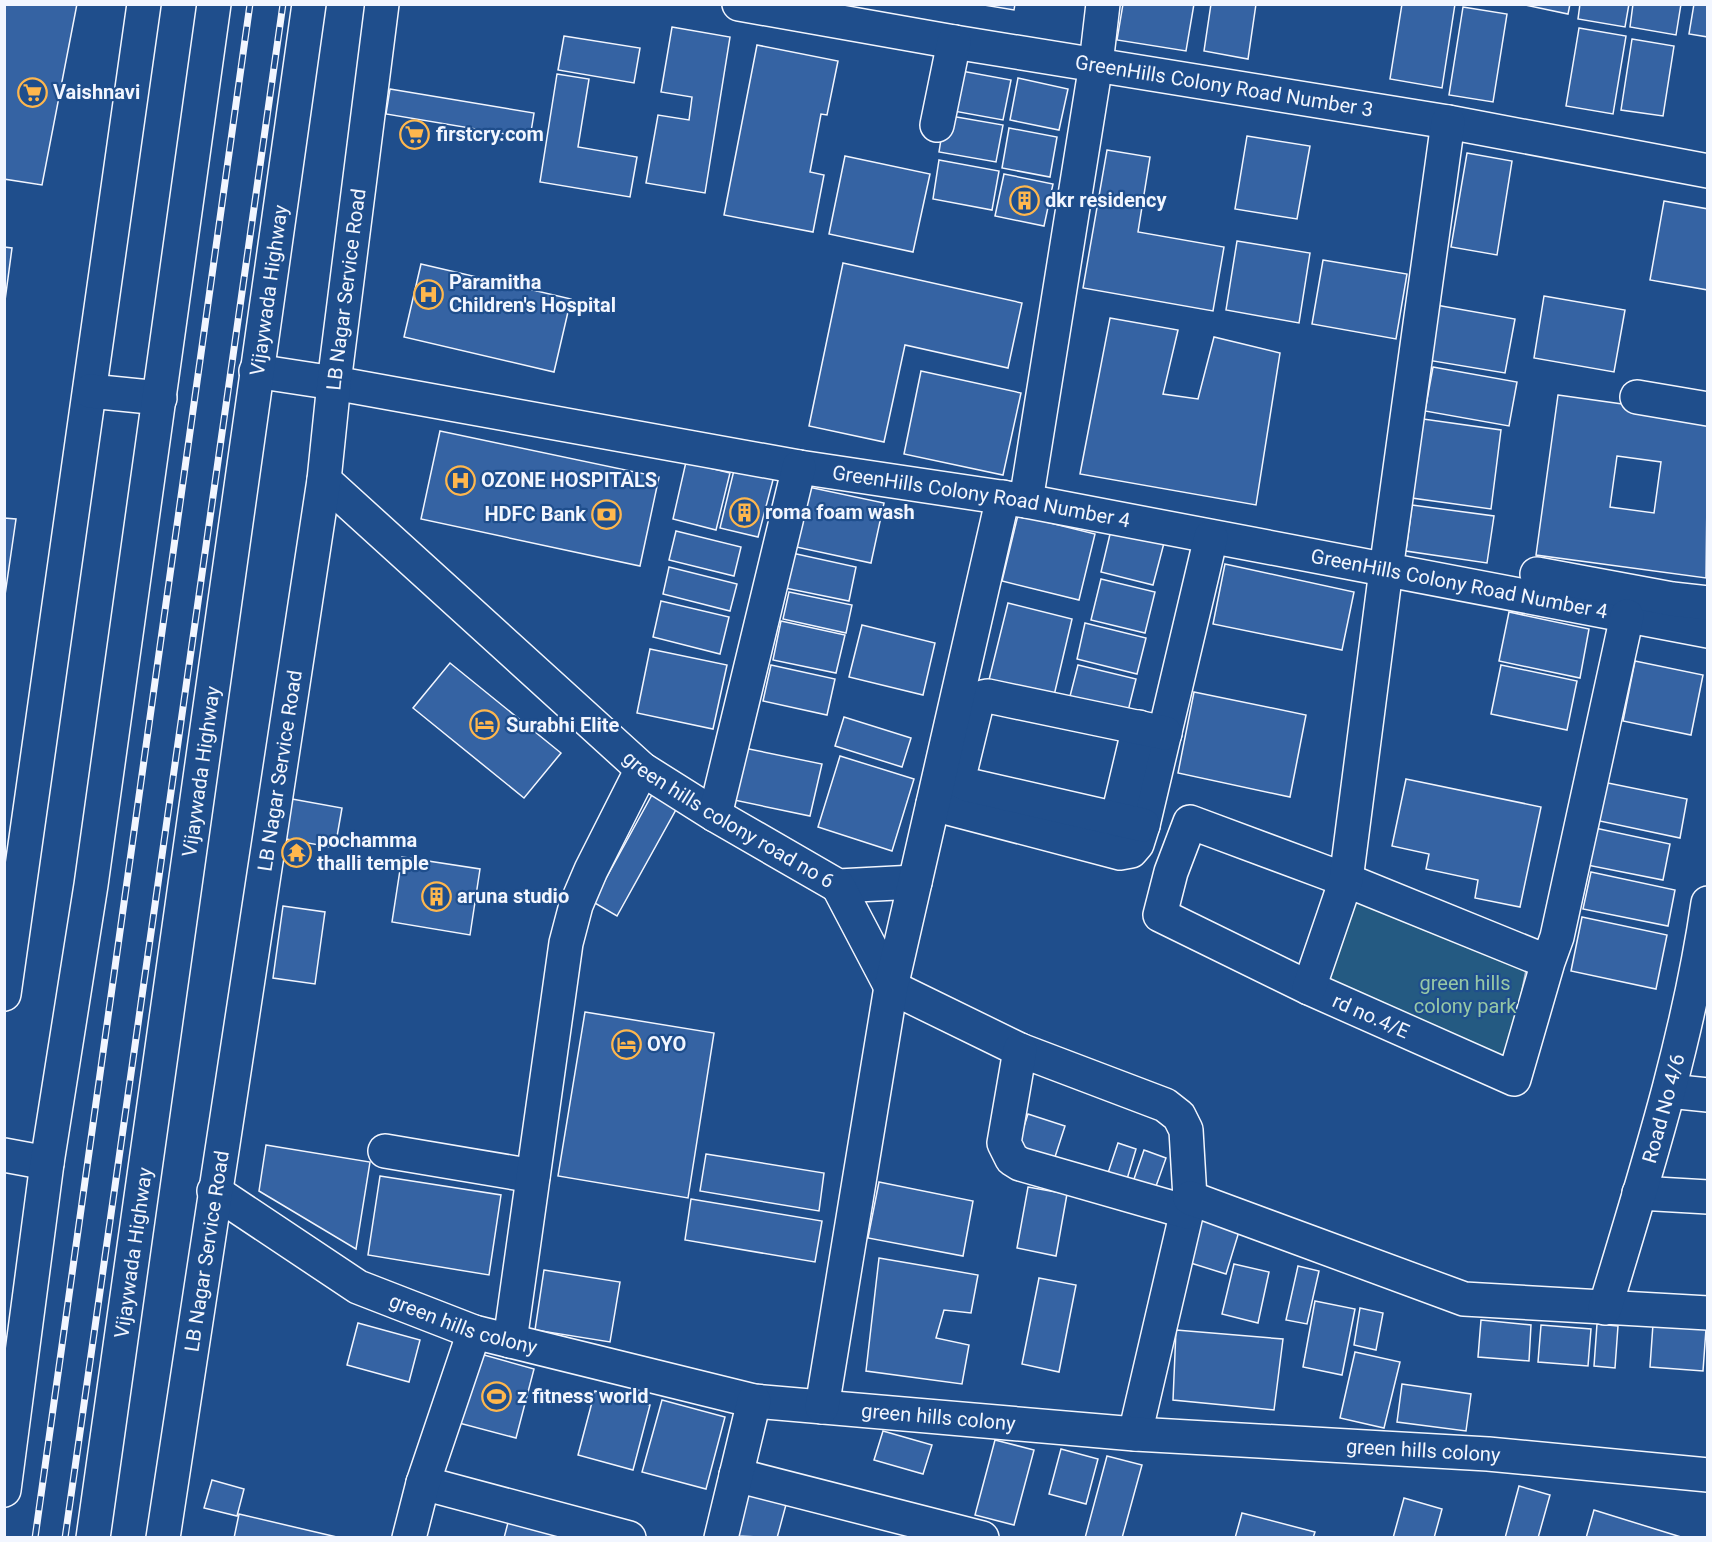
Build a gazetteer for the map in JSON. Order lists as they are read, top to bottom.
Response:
{
  "streets": {
    "main road": [
      "GreenHills Colony Road Number 3",
      "Vijaywada Highway",
      "LB Nagar Service Road",
      "GreenHills Colony Road Number 4",
      "green hills colony road no 6",
      "rd no.4/E",
      "Road No 4/6",
      "green hills colony"
    ]
  },
  "crossings": [
    ["Vijaywada Highway", "GreenHills Colony Road Number 4"],
    ["LB Nagar Service Road", "GreenHills Colony Road Number 4"],
    ["LB Nagar Service Road", "green hills colony road no 6"],
    ["LB Nagar Service Road", "green hills colony"]
  ],
  "parks": ["green hills colony park"],
  "places": {
    "supermarket": ["Vaishnavi", "firstcry.com"],
    "building": ["dkr residency", "roma foam wash", "aruna studio"],
    "hospital": ["Paramitha Children's Hospital", "OZONE HOSPITALS"],
    "bank": ["HDFC Bank"],
    "hotel": ["Surabhi Elite", "OYO"],
    "temple": ["pochamma thalli temple"],
    "sports": ["z fitness world"]
  }
}
